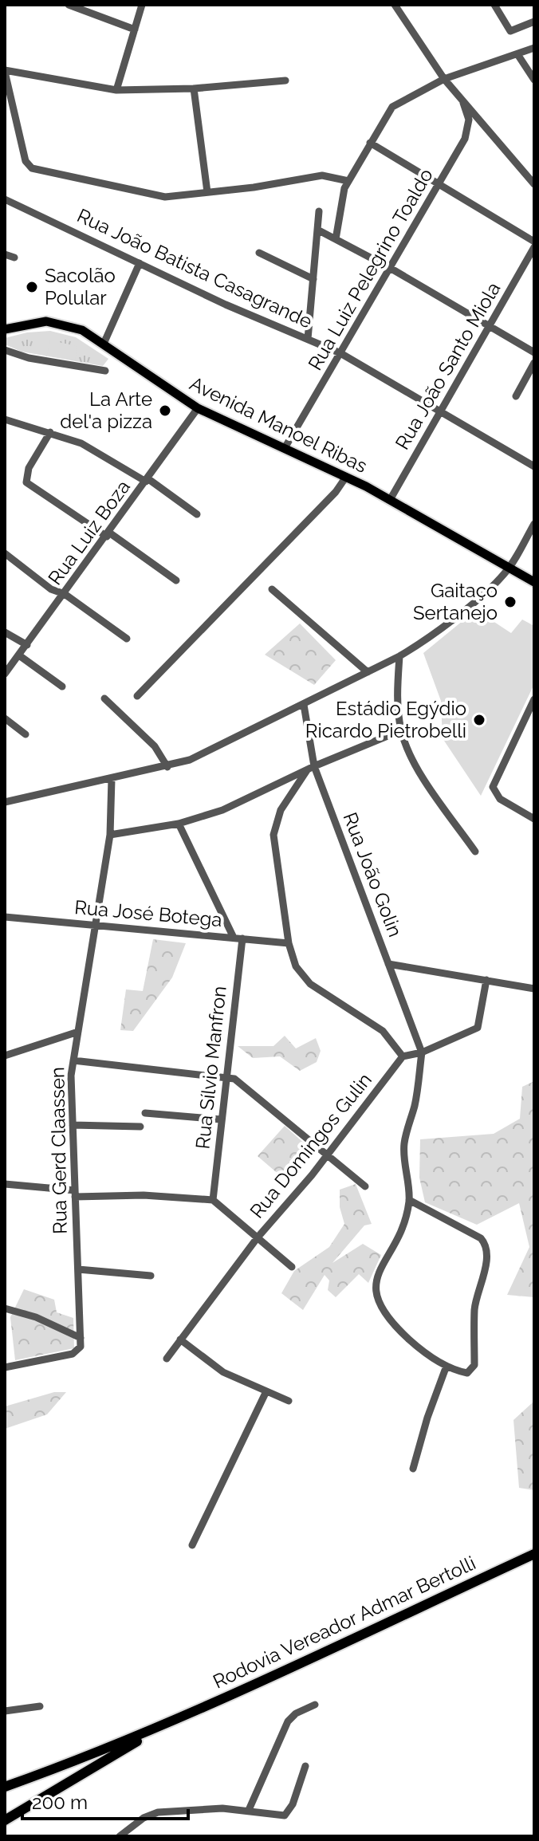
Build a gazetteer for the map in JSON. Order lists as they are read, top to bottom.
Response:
{
  "streets": {
    "highway": ["Rodovia Vereador Admar Bertolli"],
    "main road": ["Avenida Manoel Ribas"],
    "street": [
      "Rua João Batista Casagrande",
      "Rua Luiz Pelegrino Toaldo",
      "Rua João Santo Miola",
      "Rua Luiz Boza",
      "Rua João Golin",
      "Rua José Botega",
      "Rua Sílvio Manfron",
      "Rua Domingos Gulin",
      "Rua Gerd Claassen"
    ]
  },
  "crossings": [
    ["Rua João Batista Casagrande", "Rua Luiz Pelegrino Toaldo"],
    ["Rua João Batista Casagrande", "Rua João Santo Miola"],
    ["Rua Luiz Pelegrino Toaldo", "Avenida Manoel Ribas"],
    ["Rua João Santo Miola", "Avenida Manoel Ribas"],
    ["Avenida Manoel Ribas", "Rua Luiz Boza"],
    ["Rua José Botega", "Rua Sílvio Manfron"],
    ["Rua José Botega", "Rua Gerd Claassen"]
  ],
  "places": [
    "Sacolão Polular",
    "La Arte del'a pizza",
    "Gaitaço Sertanejo",
    "Estádio Egýdio Ricardo Pietrobelli"
  ],
  "scale_bar": "200 m"
}
